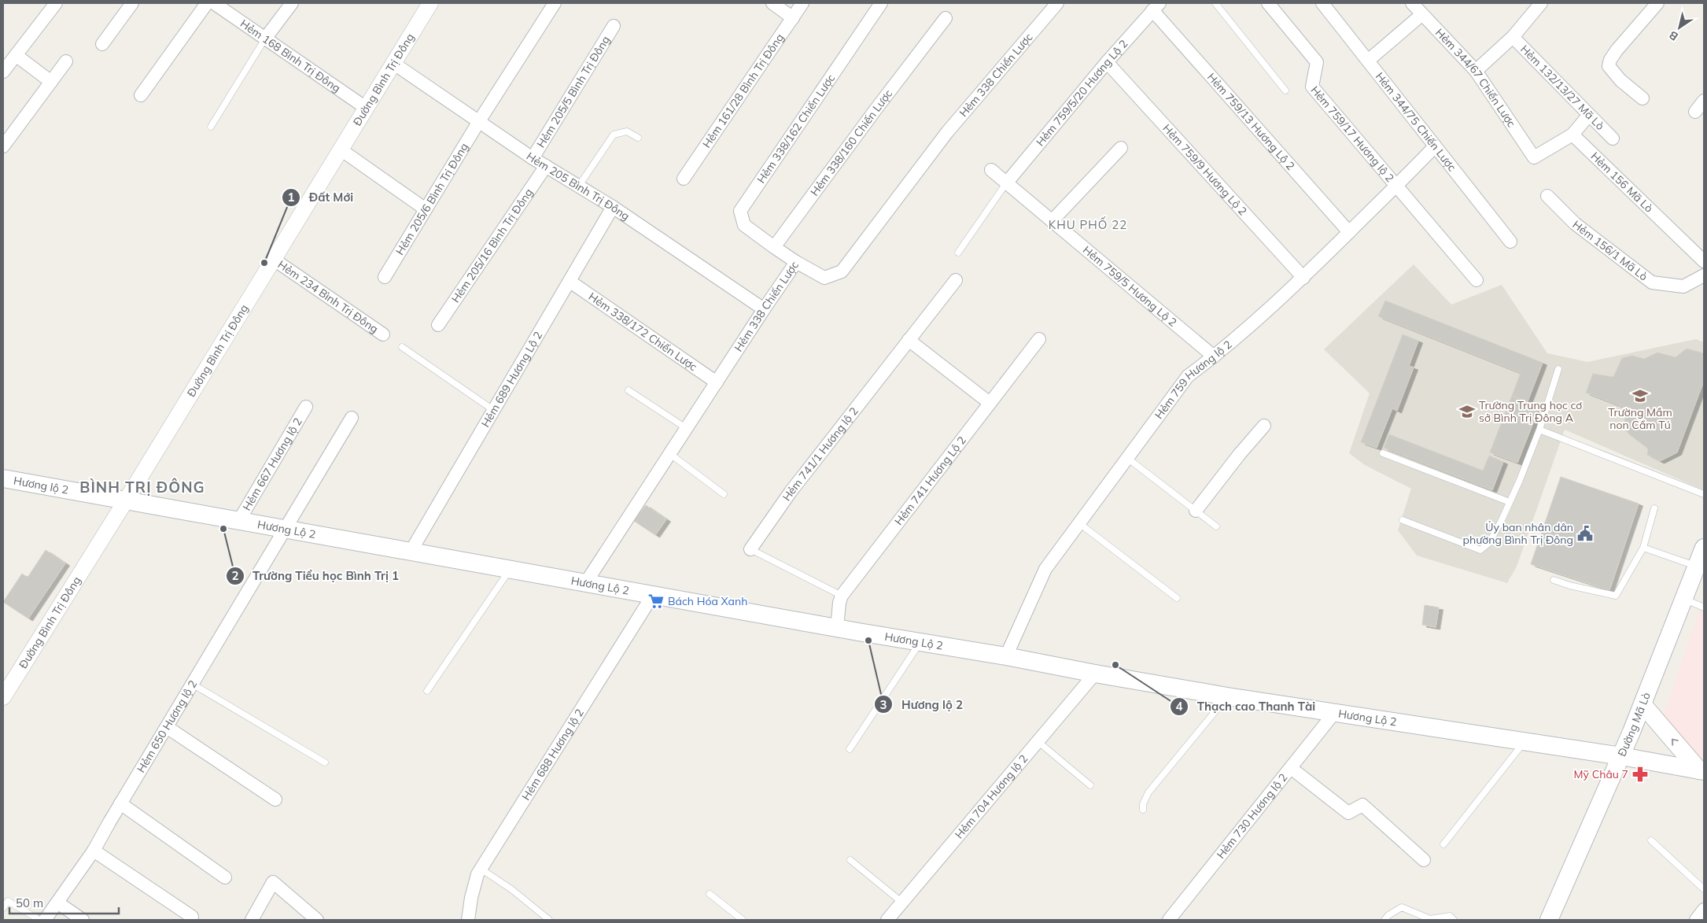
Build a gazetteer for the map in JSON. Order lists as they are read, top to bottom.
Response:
{
  "streets": {
    "main road": ["Hương lộ 2", "Hương Lộ 2", "Đường Mã Lò"],
    "street": [
      "Hẻm 168 Bình Trị Đông",
      "Hẻm 338 Chiến Lược",
      "Đường Bình Trị Đông",
      "Hẻm 344/67 Chiến Lược",
      "Hẻm 132/13/27 Mã Lò",
      "Hẻm 161/28 Bình Trị Đông",
      "Hẻm 205/5 Bình Trị Đông",
      "Hẻm 759/5/20 Hương Lộ 2",
      "Hẻm 759/13 Hương Lộ 2",
      "Hẻm 344/75 Chiến Lược",
      "Hẻm 338/162 Chiến Lược",
      "Hẻm 759/17 Hương lộ 2",
      "Hẻm 338/160 Chiến Lược",
      "Hẻm 759/9 Hương Lộ 2",
      "Hẻm 156 Mã Lò",
      "Hẻm 205 Bình Trị Đông",
      "Hẻm 205/6 Bình Trị Đông",
      "Hẻm 205/16 Bình Trị Đông",
      "Hẻm 156/1 Mã Lò",
      "Hẻm 759/5 Hương Lộ 2",
      "Hẻm 234 Bình Trị Đông",
      "Hẻm 338/172 Chiến Lược",
      "Hẻm 689 Hương Lộ 2",
      "Hẻm 759 Hương lộ 2",
      "Hẻm 741/1 Hương lộ 2",
      "Hẻm 667 Hương lộ 2",
      "Hẻm 741 Hương Lộ 2",
      "Hẻm 650 Hương lộ 2",
      "Hẻm 688 Hương lộ 2",
      "Hẻm 704 Hương lộ 2",
      "Hẻm 730 Hương lộ 2"
    ]
  },
  "crossings": [
    ["Hẻm 168 Bình Trị Đông", "Đường Bình Trị Đông"],
    ["Hẻm 338 Chiến Lược", "Hẻm 205 Bình Trị Đông"],
    ["Hẻm 338 Chiến Lược", "Hẻm 338/172 Chiến Lược"],
    ["Hẻm 338 Chiến Lược", "Hương Lộ 2"],
    ["Đường Bình Trị Đông", "Hẻm 205 Bình Trị Đông"],
    ["Đường Bình Trị Đông", "Hẻm 234 Bình Trị Đông"],
    ["Đường Bình Trị Đông", "Hương lộ 2"],
    ["Đường Bình Trị Đông", "Hương Lộ 2"],
    ["Hẻm 344/67 Chiến Lược", "Hẻm 156 Mã Lò"],
    ["Hẻm 205/5 Bình Trị Đông", "Hẻm 205 Bình Trị Đông"],
    ["Hẻm 759/5/20 Hương Lộ 2", "Hẻm 759/13 Hương Lộ 2"],
    ["Hẻm 759/5/20 Hương Lộ 2", "Hẻm 759/9 Hương Lộ 2"],
    ["Hẻm 759/5/20 Hương Lộ 2", "Hẻm 759/5 Hương Lộ 2"],
    ["Hẻm 759/13 Hương Lộ 2", "Hẻm 759 Hương lộ 2"],
    ["Hẻm 344/75 Chiến Lược", "Hẻm 759 Hương lộ 2"],
    ["Hẻm 338/162 Chiến Lược", "Hẻm 338/160 Chiến Lược"],
    ["Hẻm 759/17 Hương lộ 2", "Hẻm 759 Hương lộ 2"],
    ["Hẻm 759/9 Hương Lộ 2", "Hẻm 759 Hương lộ 2"],
    ["Hẻm 205 Bình Trị Đông", "Hẻm 205/6 Bình Trị Đông"],
    ["Hẻm 205 Bình Trị Đông", "Hẻm 205/16 Bình Trị Đông"],
    ["Hẻm 205 Bình Trị Đông", "Hẻm 689 Hương Lộ 2"],
    ["Hẻm 759/5 Hương Lộ 2", "Hẻm 759 Hương lộ 2"],
    ["Hẻm 338/172 Chiến Lược", "Hẻm 689 Hương Lộ 2"],
    ["Hẻm 689 Hương Lộ 2", "Hương Lộ 2"],
    ["Hẻm 759 Hương lộ 2", "Hương Lộ 2"],
    ["Hẻm 741/1 Hương lộ 2", "Hẻm 741 Hương Lộ 2"],
    ["Hẻm 667 Hương lộ 2", "Hương Lộ 2"],
    ["Hẻm 741 Hương Lộ 2", "Hương Lộ 2"],
    ["Hương lộ 2", "Hương Lộ 2"],
    ["Hương Lộ 2", "Đường Mã Lò"],
    ["Hương Lộ 2", "Hẻm 650 Hương lộ 2"],
    ["Hương Lộ 2", "Hẻm 688 Hương lộ 2"],
    ["Hương Lộ 2", "Hẻm 704 Hương lộ 2"],
    ["Hương Lộ 2", "Hẻm 730 Hương lộ 2"]
  ],
  "districts": ["KHU PHỐ 22", "BÌNH TRỊ ĐÔNG"],
  "places": {
    "other": [
      "Đất Mới",
      "Trường Tiểu học Bình Trị 1",
      "Hương lộ 2",
      "Thạch cao Thanh Tài"
    ],
    "school or university": ["Trường Mầm non Cẩm Tú", "Trường Trung học cơ sở Bình Trị Đông A"],
    "public building": ["Ủy ban nhân dân phường Bình Trị Đông"],
    "supermarket": ["Bách Hóa Xanh"],
    "pharmacy": ["Mỹ Châu 7"]
  },
  "scale_bar": "50 m",
  "north": "bottom left"
}
